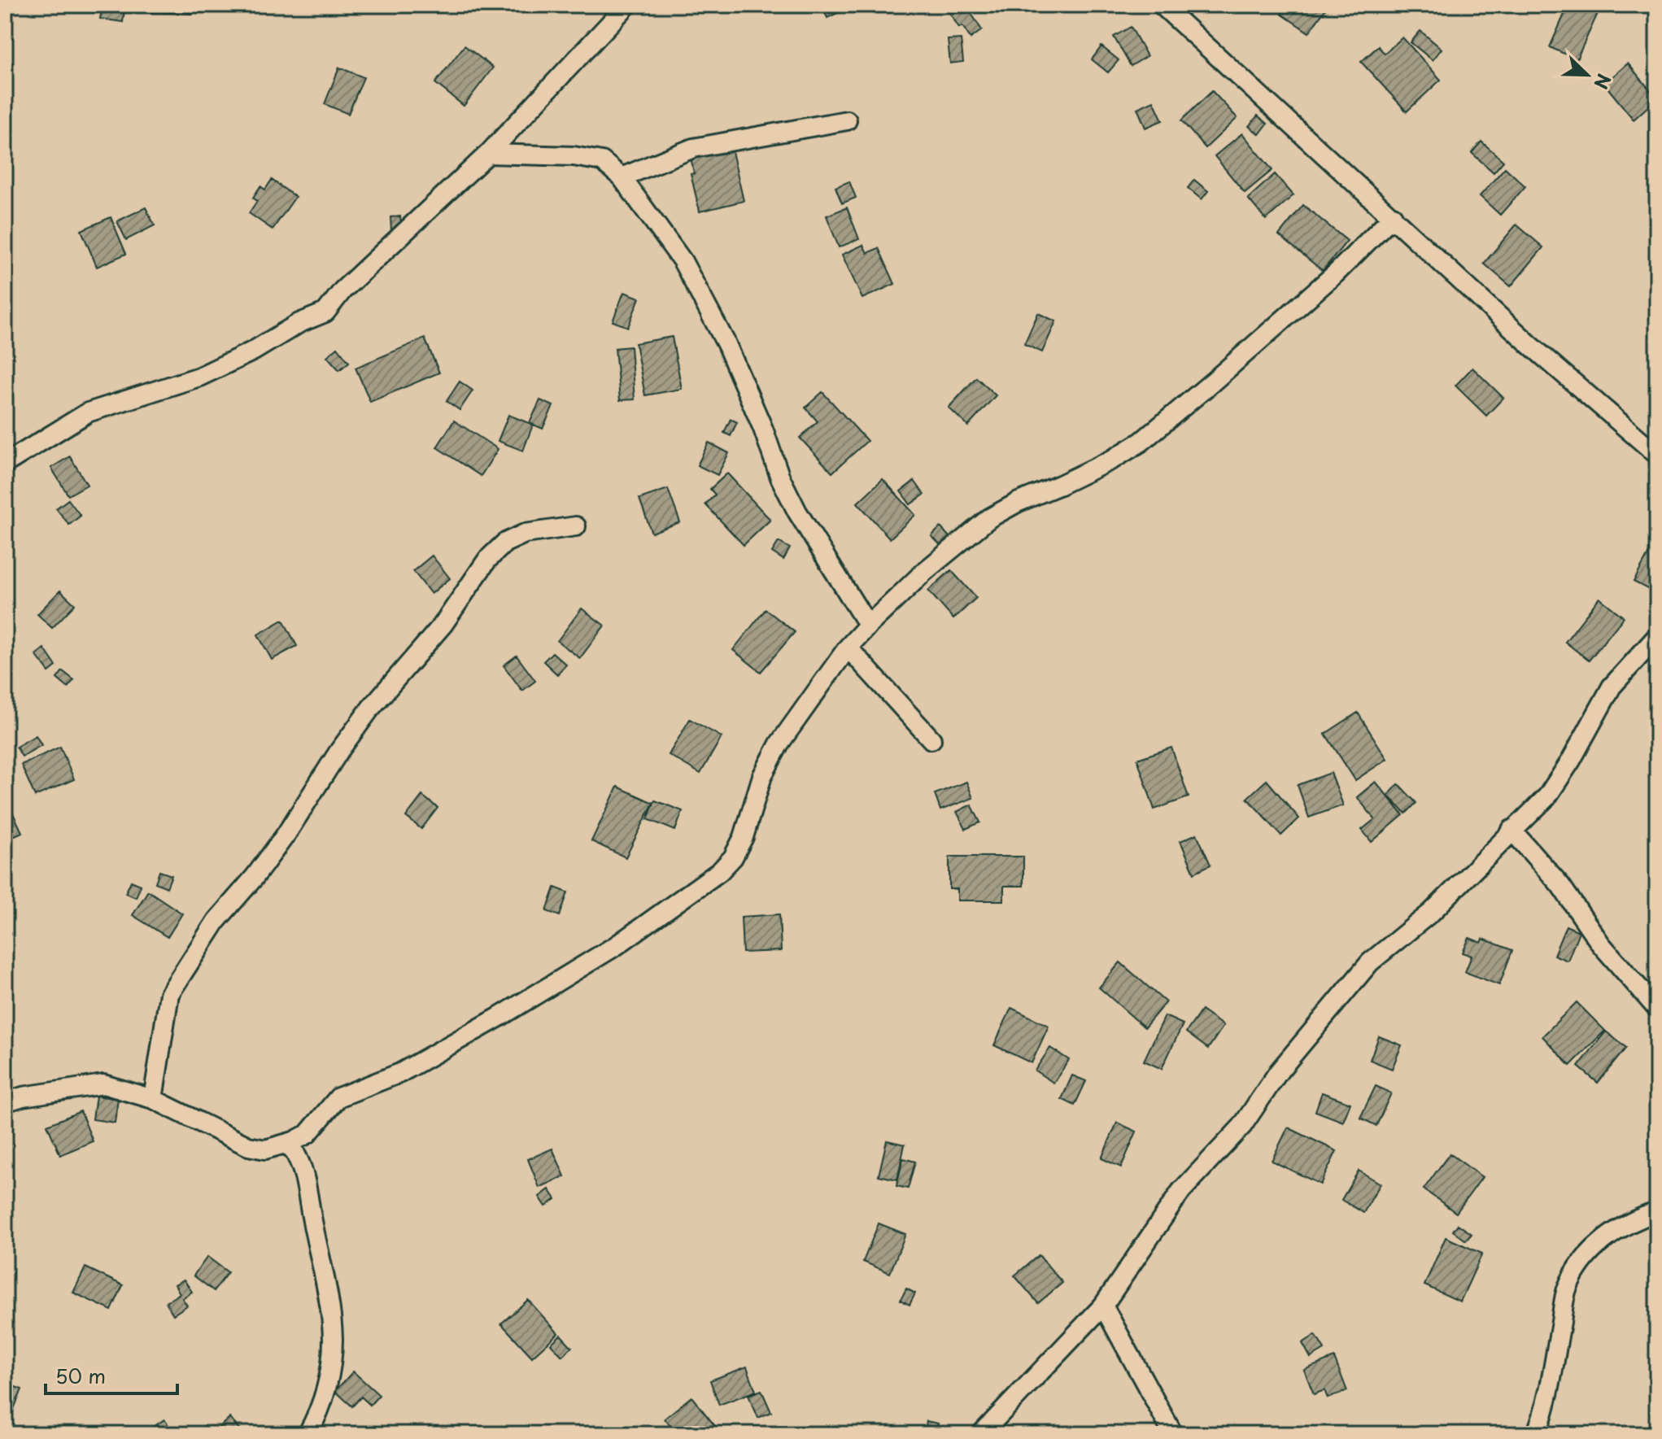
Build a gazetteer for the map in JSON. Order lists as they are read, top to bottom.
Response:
{
  "scale_bar": "50 m",
  "north": "bottom right"
}
